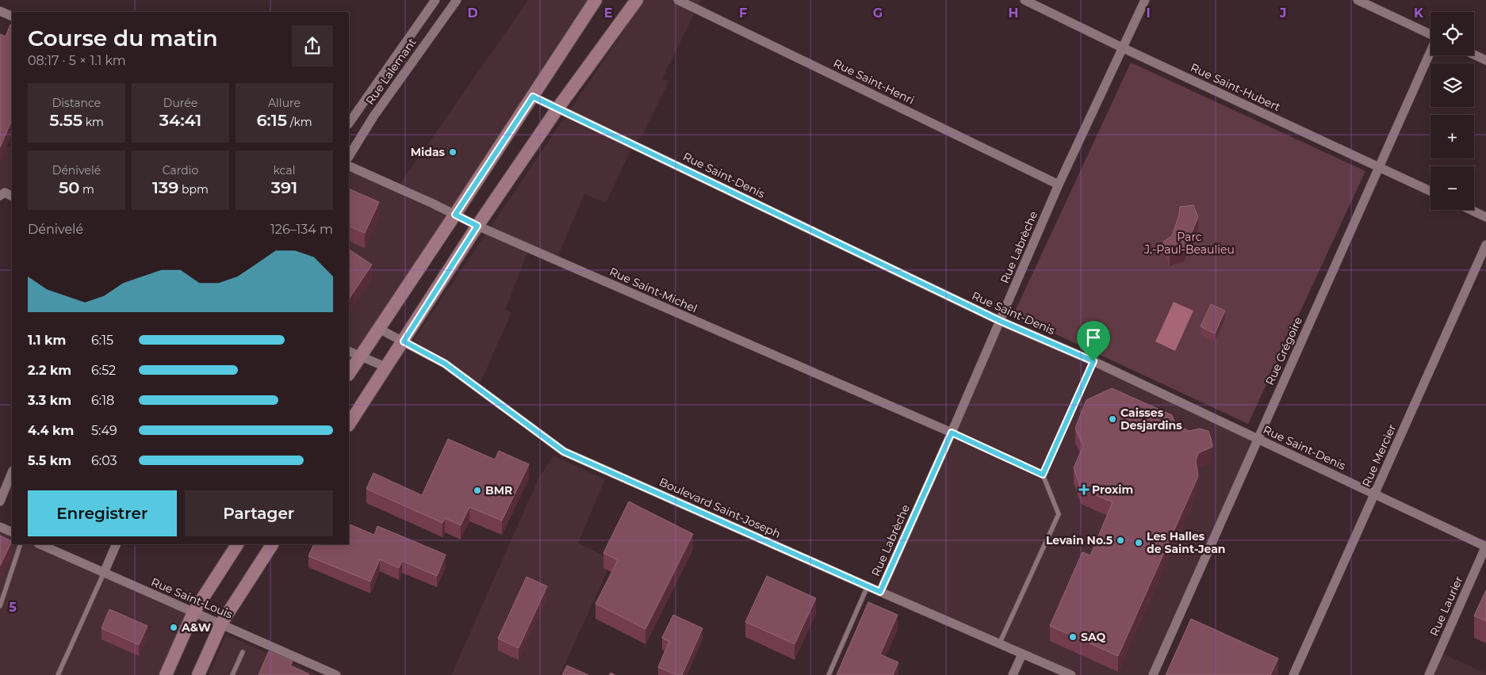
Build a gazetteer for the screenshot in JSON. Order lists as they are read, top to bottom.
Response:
{
  "streets": {
    "street": [
      "Rue Lalemant",
      "Rue Saint-Henri",
      "Rue Saint-Hubert",
      "Rue Saint-Denis",
      "Rue Labrèche",
      "Rue Saint-Michel",
      "Rue Grégoire",
      "Rue Mercier",
      "Boulevard Saint-Joseph",
      "Rue Saint-Louis",
      "Rue Laurier"
    ]
  },
  "crossings": [
    ["Rue Saint-Henri", "Rue Labrèche"],
    ["Rue Saint-Hubert", "Rue Labrèche"],
    ["Rue Saint-Hubert", "Rue Grégoire"],
    ["Rue Saint-Denis", "Rue Labrèche"],
    ["Rue Saint-Denis", "Rue Grégoire"],
    ["Rue Saint-Denis", "Rue Mercier"],
    ["Rue Saint-Denis", "Rue Laurier"],
    ["Rue Labrèche", "Rue Saint-Michel"],
    ["Rue Labrèche", "Boulevard Saint-Joseph"]
  ],
  "parks": ["Parc J.-Paul-Beaulieu"],
  "places": {
    "other": [
      "Midas",
      "Caisses Desjardins",
      "BMR",
      "Levain No.5",
      "Les Halles de Saint-Jean",
      "A&W",
      "SAQ"
    ],
    "health": ["Proxim"]
  },
  "page": {
    "map_buttons": ["+", "−"],
    "heading": ["Course du matin", "08:17 · 5 × 1.1 km"],
    "stats": [
      ["Distance", "5.55 km"],
      ["Durée", "34:41"],
      ["Allure", "6:15 /km"],
      ["Dénivelé", "50 m"],
      ["Cardio", "139 bpm"],
      ["kcal", "391"]
    ],
    "chart": ["Dénivelé", "126–134 m"],
    "list": [
      {
        "name": "1.1 km",
        "note": "6:15"
      },
      {
        "name": "2.2 km",
        "note": "6:52"
      },
      {
        "name": "3.3 km",
        "note": "6:18"
      },
      {
        "name": "4.4 km",
        "note": "5:49"
      },
      {
        "name": "5.5 km",
        "note": "6:03"
      }
    ],
    "buttons": ["Enregistrer", "Partager"]
  },
  "grid": {
    "columns": [
      "D",
      "E",
      "F",
      "G",
      "H",
      "I",
      "J",
      "K"
    ],
    "rows": ["5"]
  }
}
